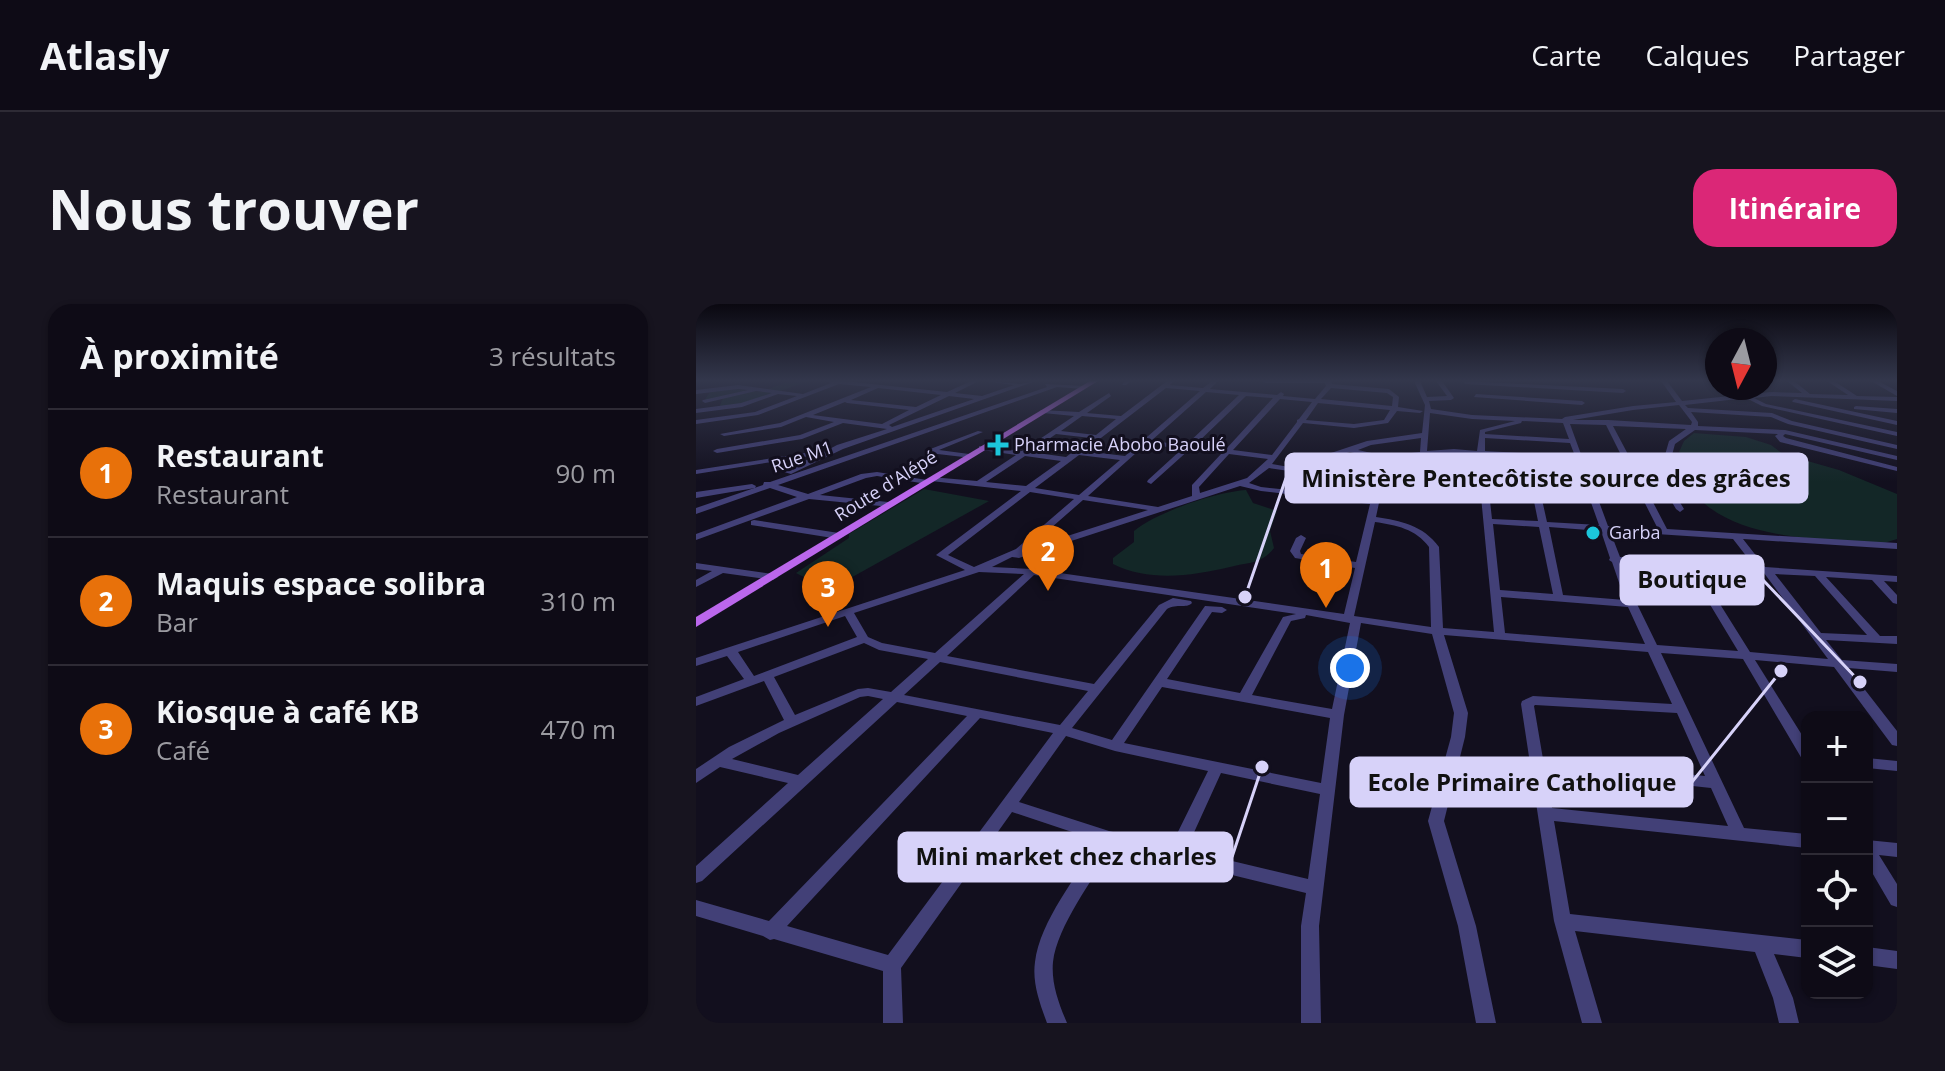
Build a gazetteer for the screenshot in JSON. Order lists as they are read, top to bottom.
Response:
{
  "streets": {
    "main road": ["Route d'Alépé"],
    "street": ["Rue M1"]
  },
  "places": {
    "health": ["Pharmacie Abobo Baoulé"],
    "other": [
      "Garba",
      "Ministère Pentecôtiste source des grâces",
      "Ecole Primaire Catholique",
      "Boutique",
      "Mini market chez charles"
    ]
  },
  "north": "bottom",
  "page": {
    "header": "Atlasly",
    "nav": ["Carte", "Calques", "Partager"],
    "buttons": "Itinéraire",
    "title": "Nous trouver",
    "heading": ["À proximité", "3 résultats"],
    "list": [
      {
        "mark": "1",
        "name": "Restaurant",
        "note": "Restaurant",
        "value": "90 m"
      },
      {
        "mark": "2",
        "name": "Maquis espace solibra",
        "note": "Bar",
        "value": "310 m"
      },
      {
        "mark": "3",
        "name": "Kiosque à café KB",
        "note": "Café",
        "value": "470 m"
      }
    ],
    "pins": ["2", "1", "3"],
    "map_buttons": ["+", "−"]
  }
}
